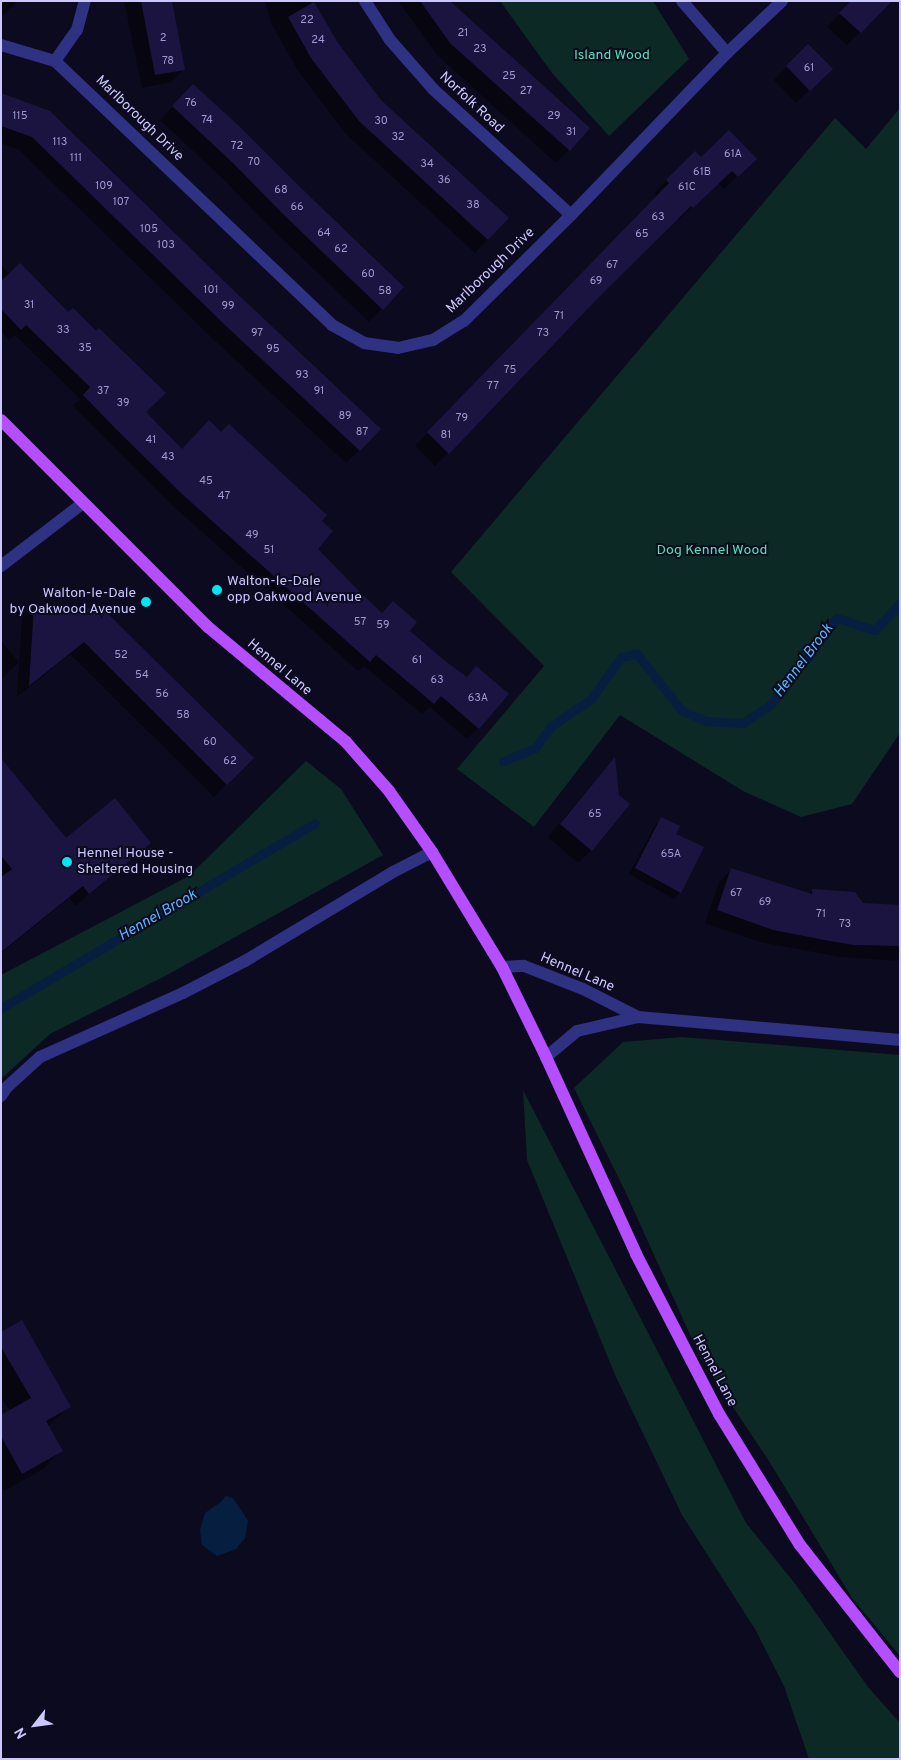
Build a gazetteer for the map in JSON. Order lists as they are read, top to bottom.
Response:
{
  "streets": {
    "main road": ["Hennel Lane"],
    "street": ["Norfolk Road", "Marlborough Drive"]
  },
  "crossings": [
    ["Norfolk Road", "Marlborough Drive"]
  ],
  "water": ["Hennel Brook"],
  "parks": ["Island Wood", "Dog Kennel Wood"],
  "places": ["Walton-le-Dale opp Oakwood Avenue", "Walton-le-Dale by Oakwood Avenue", "Hennel House - Sheltered Housing"],
  "house_numbers": [
    "22",
    "21",
    "2",
    "24",
    "23",
    "78",
    "61",
    "25",
    "27",
    "76",
    "115",
    "29",
    "74",
    "30",
    "31",
    "32",
    "113",
    "72",
    "61A",
    "111",
    "70",
    "34",
    "61B",
    "36",
    "109",
    "61C",
    "68",
    "107",
    "38",
    "66",
    "63",
    "105",
    "64",
    "65",
    "103",
    "62",
    "67",
    "60",
    "69",
    "101",
    "58",
    "31",
    "99",
    "71",
    "33",
    "97",
    "73",
    "35",
    "95",
    "75",
    "93",
    "77",
    "37",
    "91",
    "39",
    "89",
    "79",
    "87",
    "81",
    "41",
    "43",
    "45",
    "47",
    "49",
    "51",
    "57",
    "59",
    "52",
    "61",
    "54",
    "63",
    "56",
    "63A",
    "58",
    "60",
    "62",
    "65",
    "65A",
    "67",
    "69",
    "71",
    "73"
  ],
  "north": "bottom left"
}
